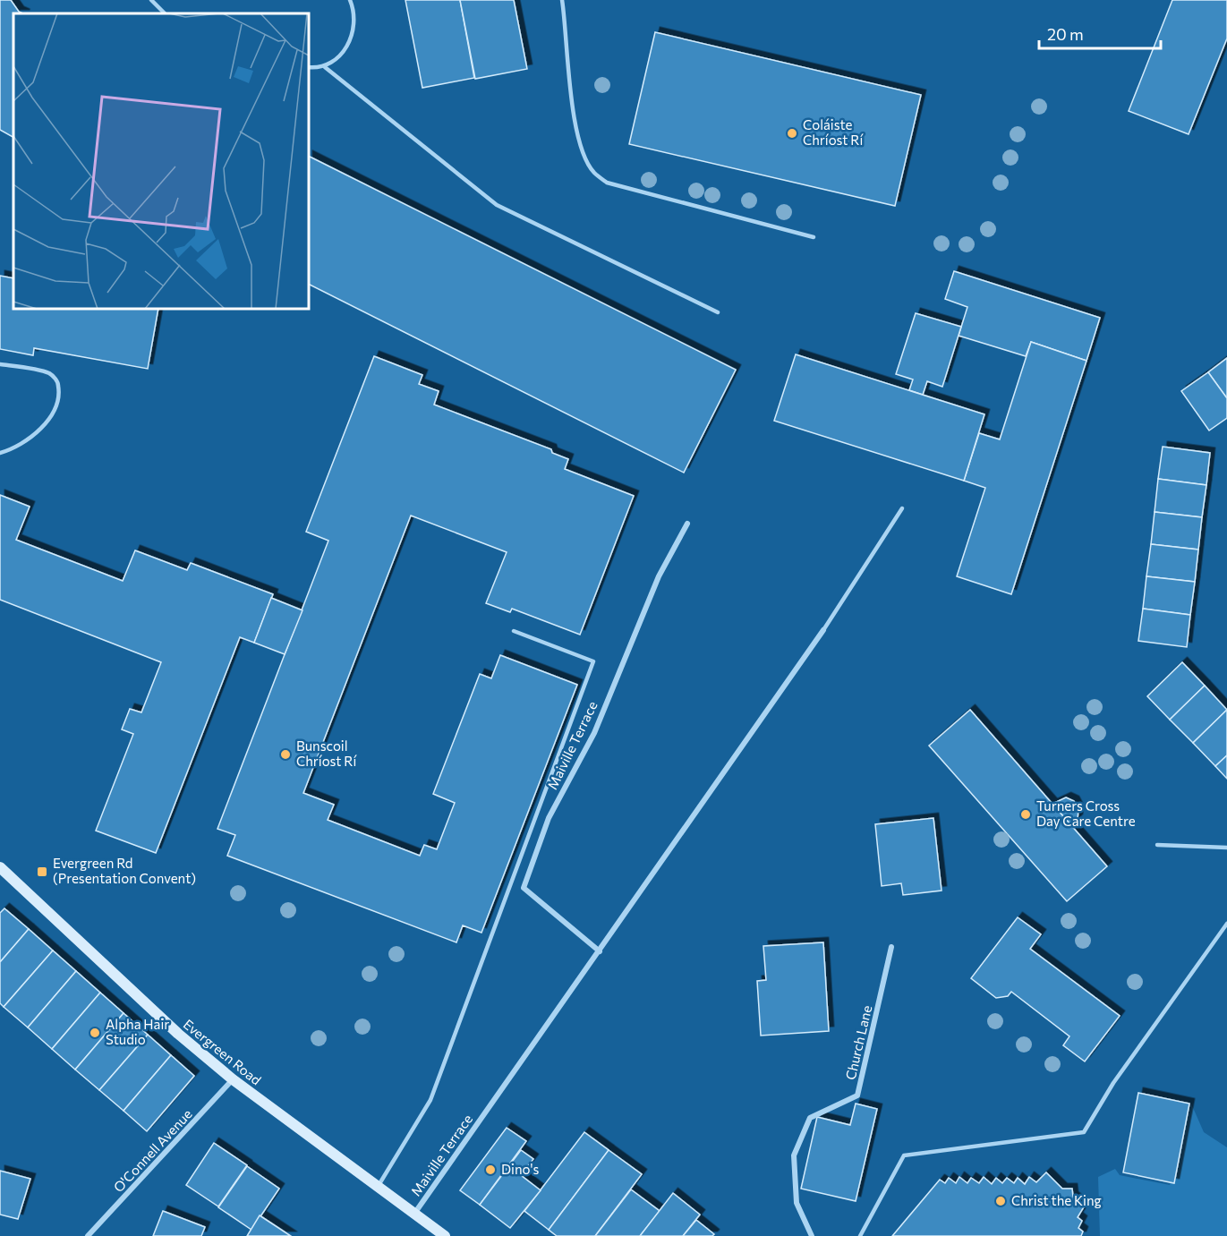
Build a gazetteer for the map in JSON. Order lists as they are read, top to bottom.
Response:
{
  "streets": {
    "main road": ["Evergreen Road"],
    "street": ["Maiville Terrace", "Church Lane", "O'Connell Avenue"]
  },
  "crossings": [
    ["Maiville Terrace", "Evergreen Road"],
    ["Evergreen Road", "O'Connell Avenue"]
  ],
  "places": {
    "other": [
      "Coláiste Chríost Rí",
      "Bunscoil Chríost Rí",
      "Turners Cross Day Care Centre",
      "Alpha Hair Studio",
      "Dino's",
      "Christ the King"
    ],
    "transit": ["Evergreen Rd (Presentation Convent)"]
  },
  "scale_bar": "20 m"
}
